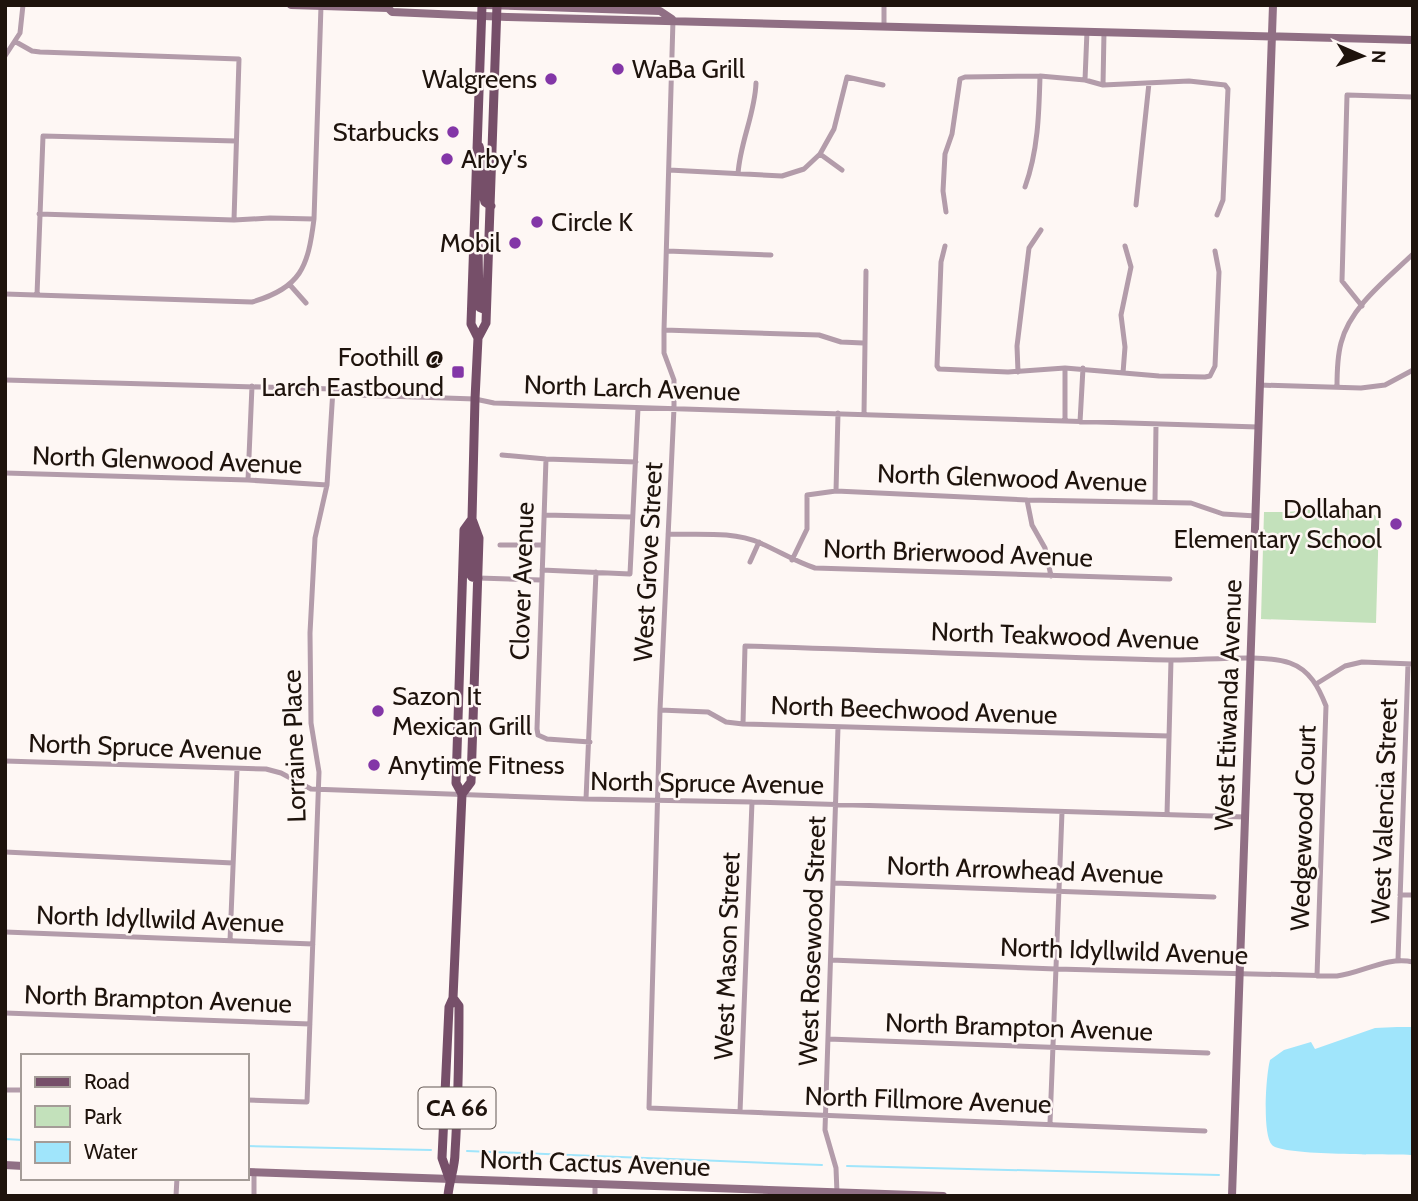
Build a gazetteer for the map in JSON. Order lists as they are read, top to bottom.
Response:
{
  "streets": {
    "main road": ["West Etiwanda Avenue", "CA 66", "North Cactus Avenue"],
    "street": [
      "North Larch Avenue",
      "North Glenwood Avenue",
      "North Brierwood Avenue",
      "West Grove Street",
      "Clover Avenue",
      "North Teakwood Avenue",
      "North Beechwood Avenue",
      "Lorraine Place",
      "North Spruce Avenue",
      "West Valencia Street",
      "Wedgewood Court",
      "North Arrowhead Avenue",
      "North Idyllwild Avenue",
      "West Rosewood Street",
      "West Mason Street",
      "North Brampton Avenue",
      "North Fillmore Avenue"
    ]
  },
  "crossings": [
    ["North Larch Avenue", "West Grove Street"],
    ["North Larch Avenue", "West Etiwanda Avenue"],
    ["North Larch Avenue", "Lorraine Place"],
    ["North Glenwood Avenue", "North Brierwood Avenue"],
    ["North Glenwood Avenue", "West Etiwanda Avenue"],
    ["North Glenwood Avenue", "Lorraine Place"],
    ["North Brierwood Avenue", "West Grove Street"],
    ["West Grove Street", "North Beechwood Avenue"],
    ["West Grove Street", "North Spruce Avenue"],
    ["West Grove Street", "North Fillmore Avenue"],
    ["North Teakwood Avenue", "West Etiwanda Avenue"],
    ["North Teakwood Avenue", "North Beechwood Avenue"],
    ["North Teakwood Avenue", "Wedgewood Court"],
    ["West Etiwanda Avenue", "North Spruce Avenue"],
    ["West Etiwanda Avenue", "North Idyllwild Avenue"],
    ["North Beechwood Avenue", "West Rosewood Street"],
    ["Lorraine Place", "North Spruce Avenue"],
    ["Lorraine Place", "North Idyllwild Avenue"],
    ["Lorraine Place", "North Brampton Avenue"],
    ["North Spruce Avenue", "West Rosewood Street"],
    ["North Spruce Avenue", "West Mason Street"],
    ["North Spruce Avenue", "CA 66"],
    ["West Valencia Street", "North Idyllwild Avenue"],
    ["Wedgewood Court", "North Idyllwild Avenue"],
    ["North Arrowhead Avenue", "West Rosewood Street"],
    ["North Idyllwild Avenue", "West Rosewood Street"],
    ["West Rosewood Street", "North Brampton Avenue"],
    ["West Rosewood Street", "North Fillmore Avenue"],
    ["West Rosewood Street", "North Cactus Avenue"],
    ["West Mason Street", "North Fillmore Avenue"],
    ["CA 66", "North Cactus Avenue"]
  ],
  "places": {
    "other": [
      "WaBa Grill",
      "Walgreens",
      "Starbucks",
      "Arby's",
      "Circle K",
      "Mobil",
      "Dollahan Elementary School",
      "Sazon It Mexican Grill",
      "Anytime Fitness"
    ],
    "transit": ["Foothill @ Larch Eastbound"]
  },
  "legend": ["Road", "Park", "Water"],
  "north": "right"
}
